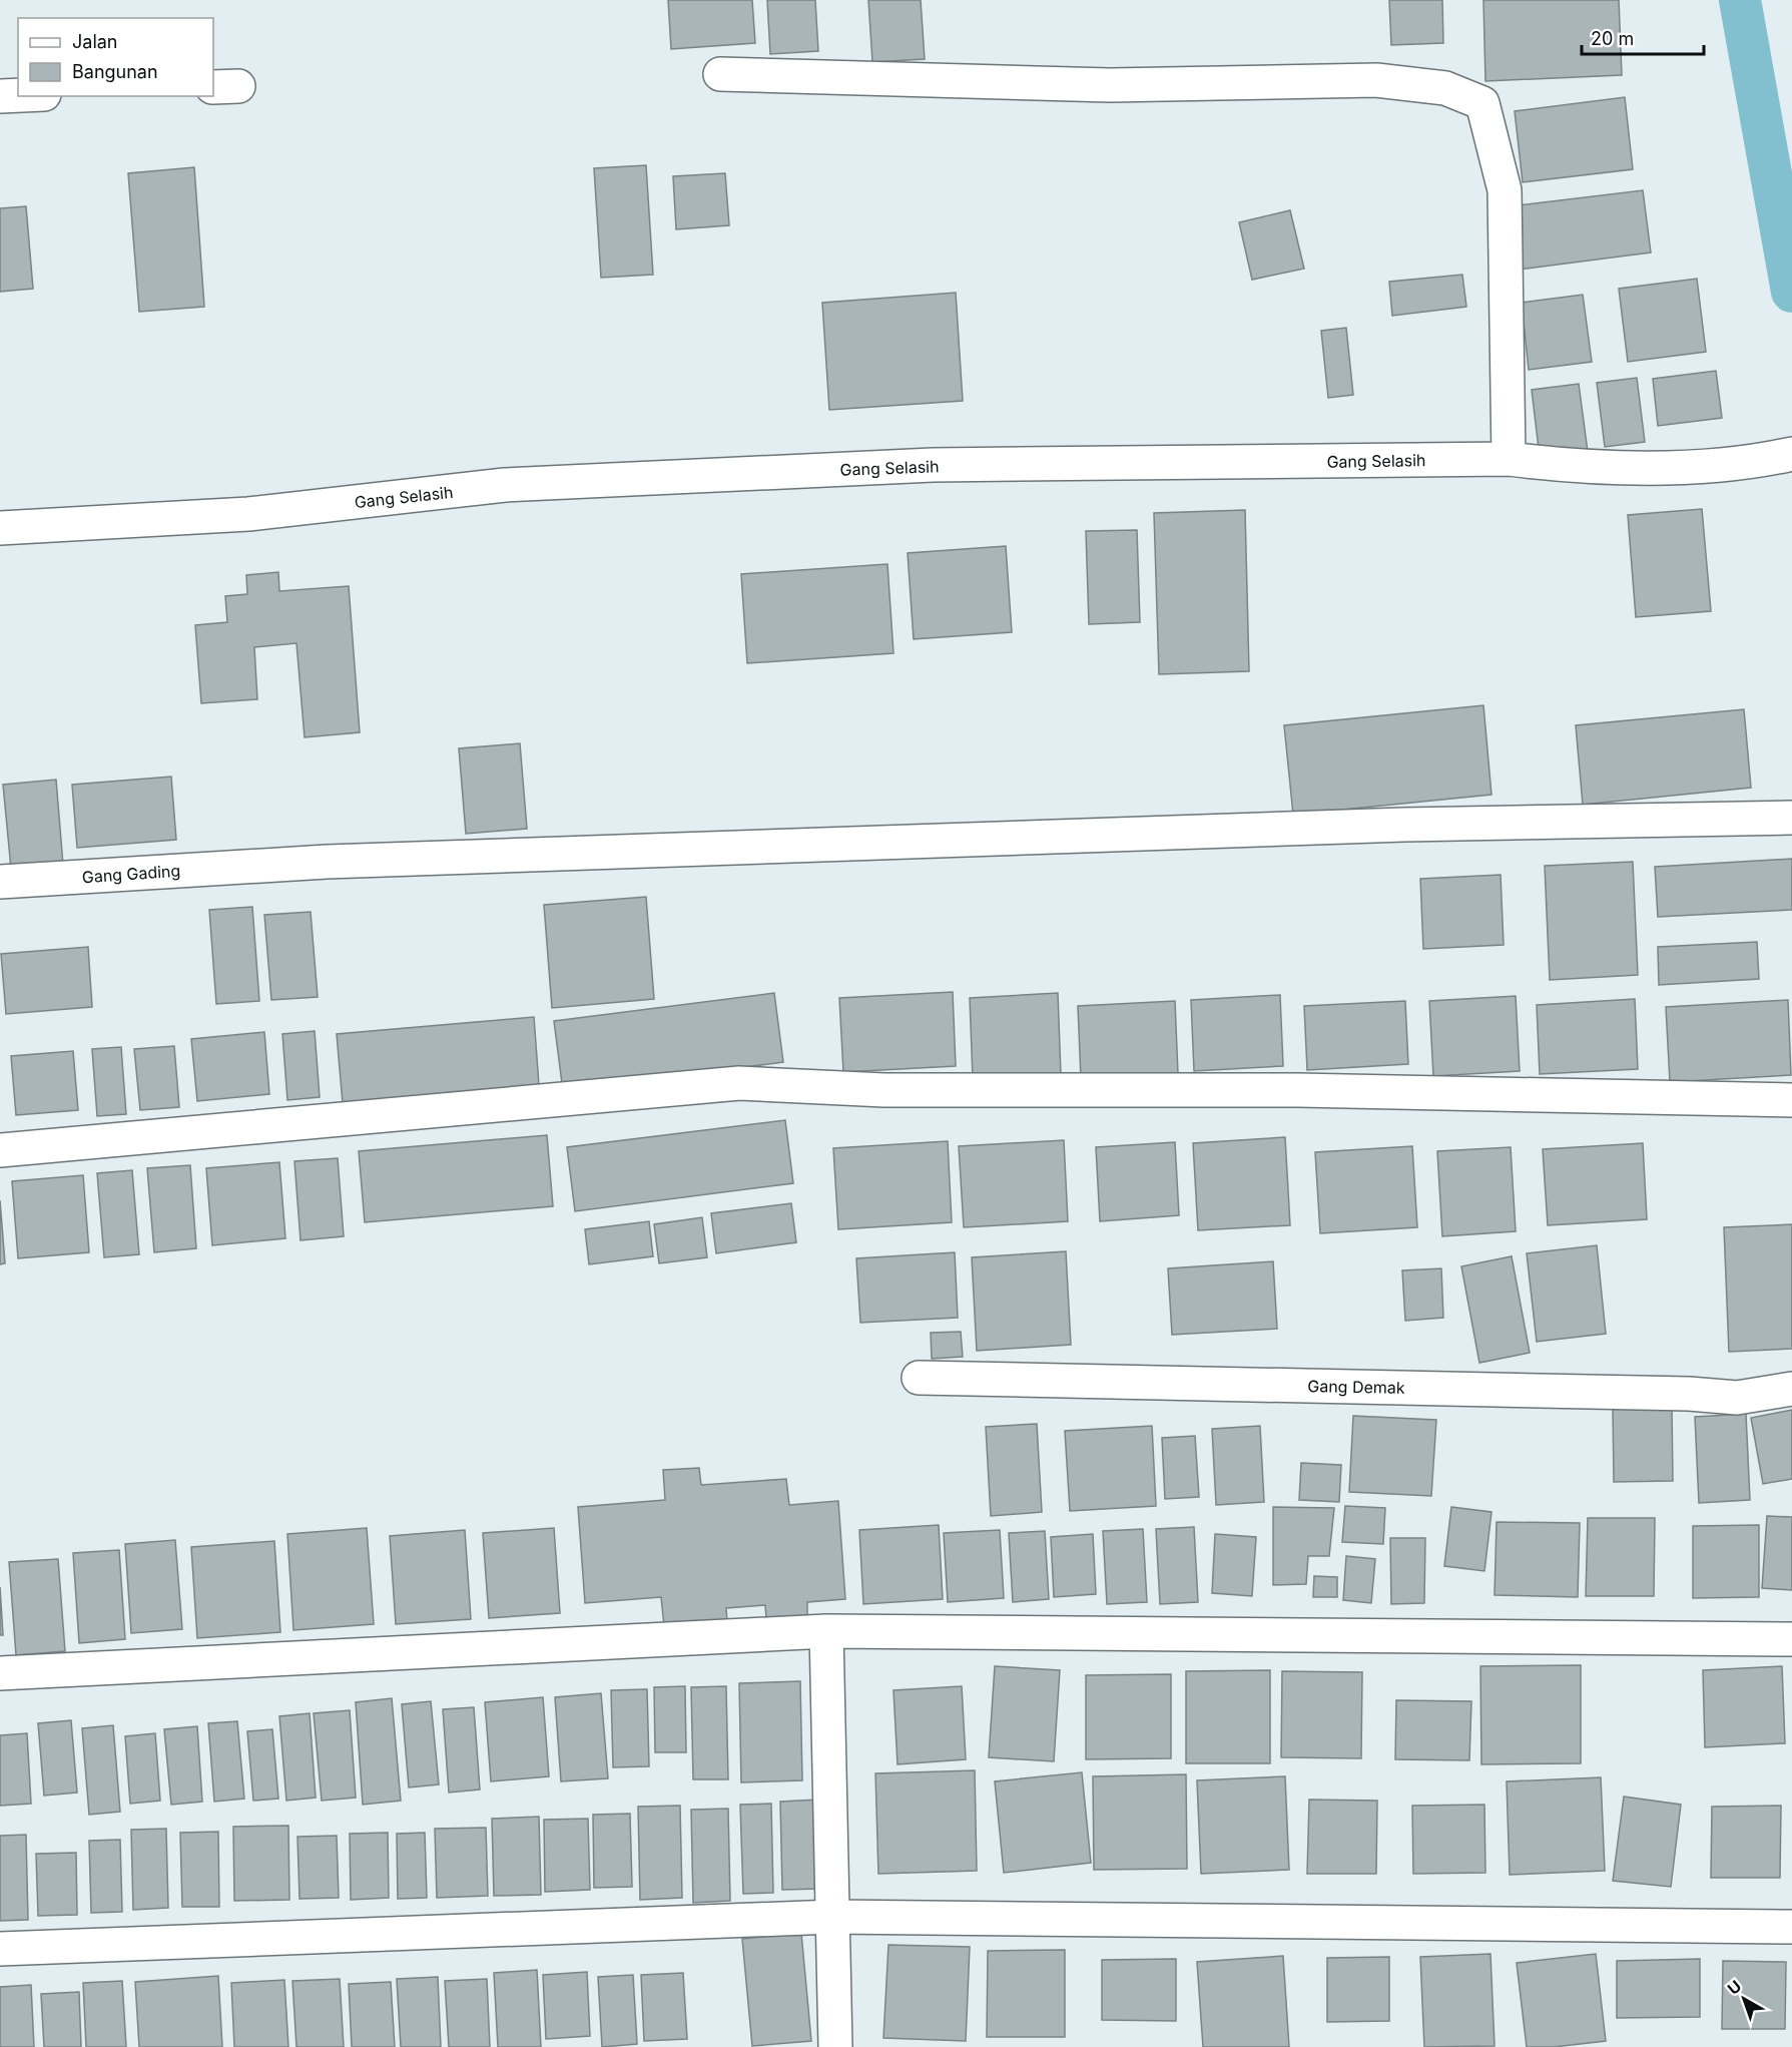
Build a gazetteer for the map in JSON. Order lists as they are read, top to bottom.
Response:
{
  "streets": {
    "street": ["Gang Selasih", "Gang Gading", "Gang Demak"]
  },
  "legend": ["Jalan", "Bangunan"],
  "scale_bar": "20 m",
  "north": "top left"
}
